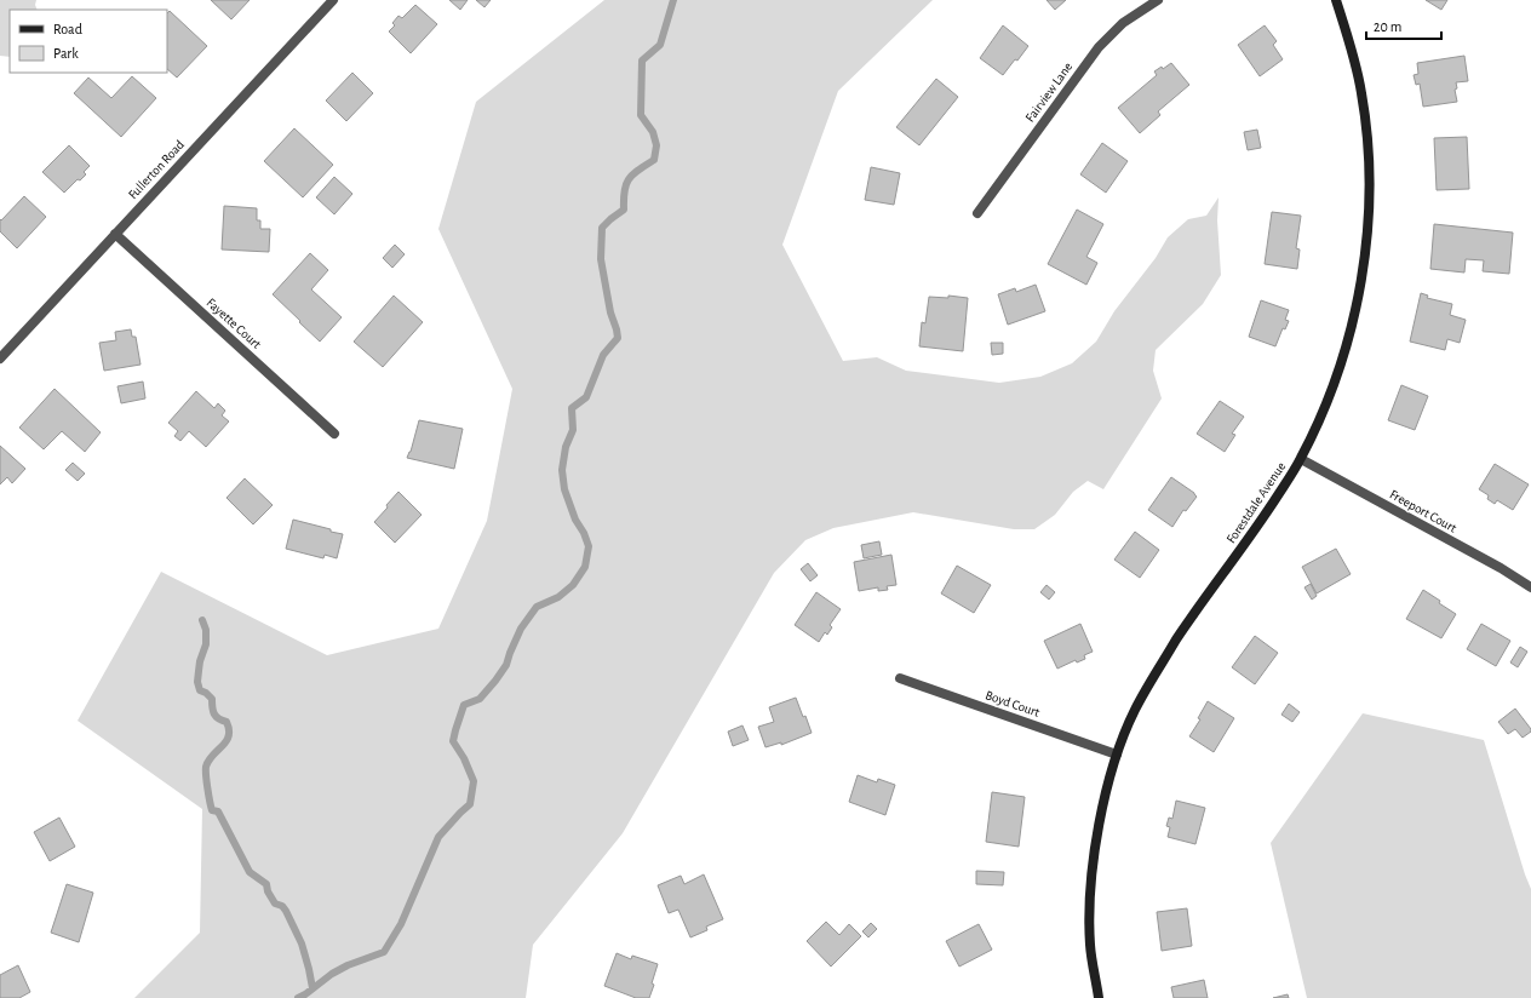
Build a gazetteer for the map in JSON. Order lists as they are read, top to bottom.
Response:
{
  "streets": {
    "street": [
      "Fairview Lane",
      "Fullerton Road",
      "Fayette Court",
      "Forestdale Avenue",
      "Freeport Court",
      "Boyd Court"
    ]
  },
  "crossings": [
    ["Fullerton Road", "Fayette Court"],
    ["Forestdale Avenue", "Freeport Court"],
    ["Forestdale Avenue", "Boyd Court"]
  ],
  "legend": ["Road", "Park"],
  "scale_bar": "20 m"
}
